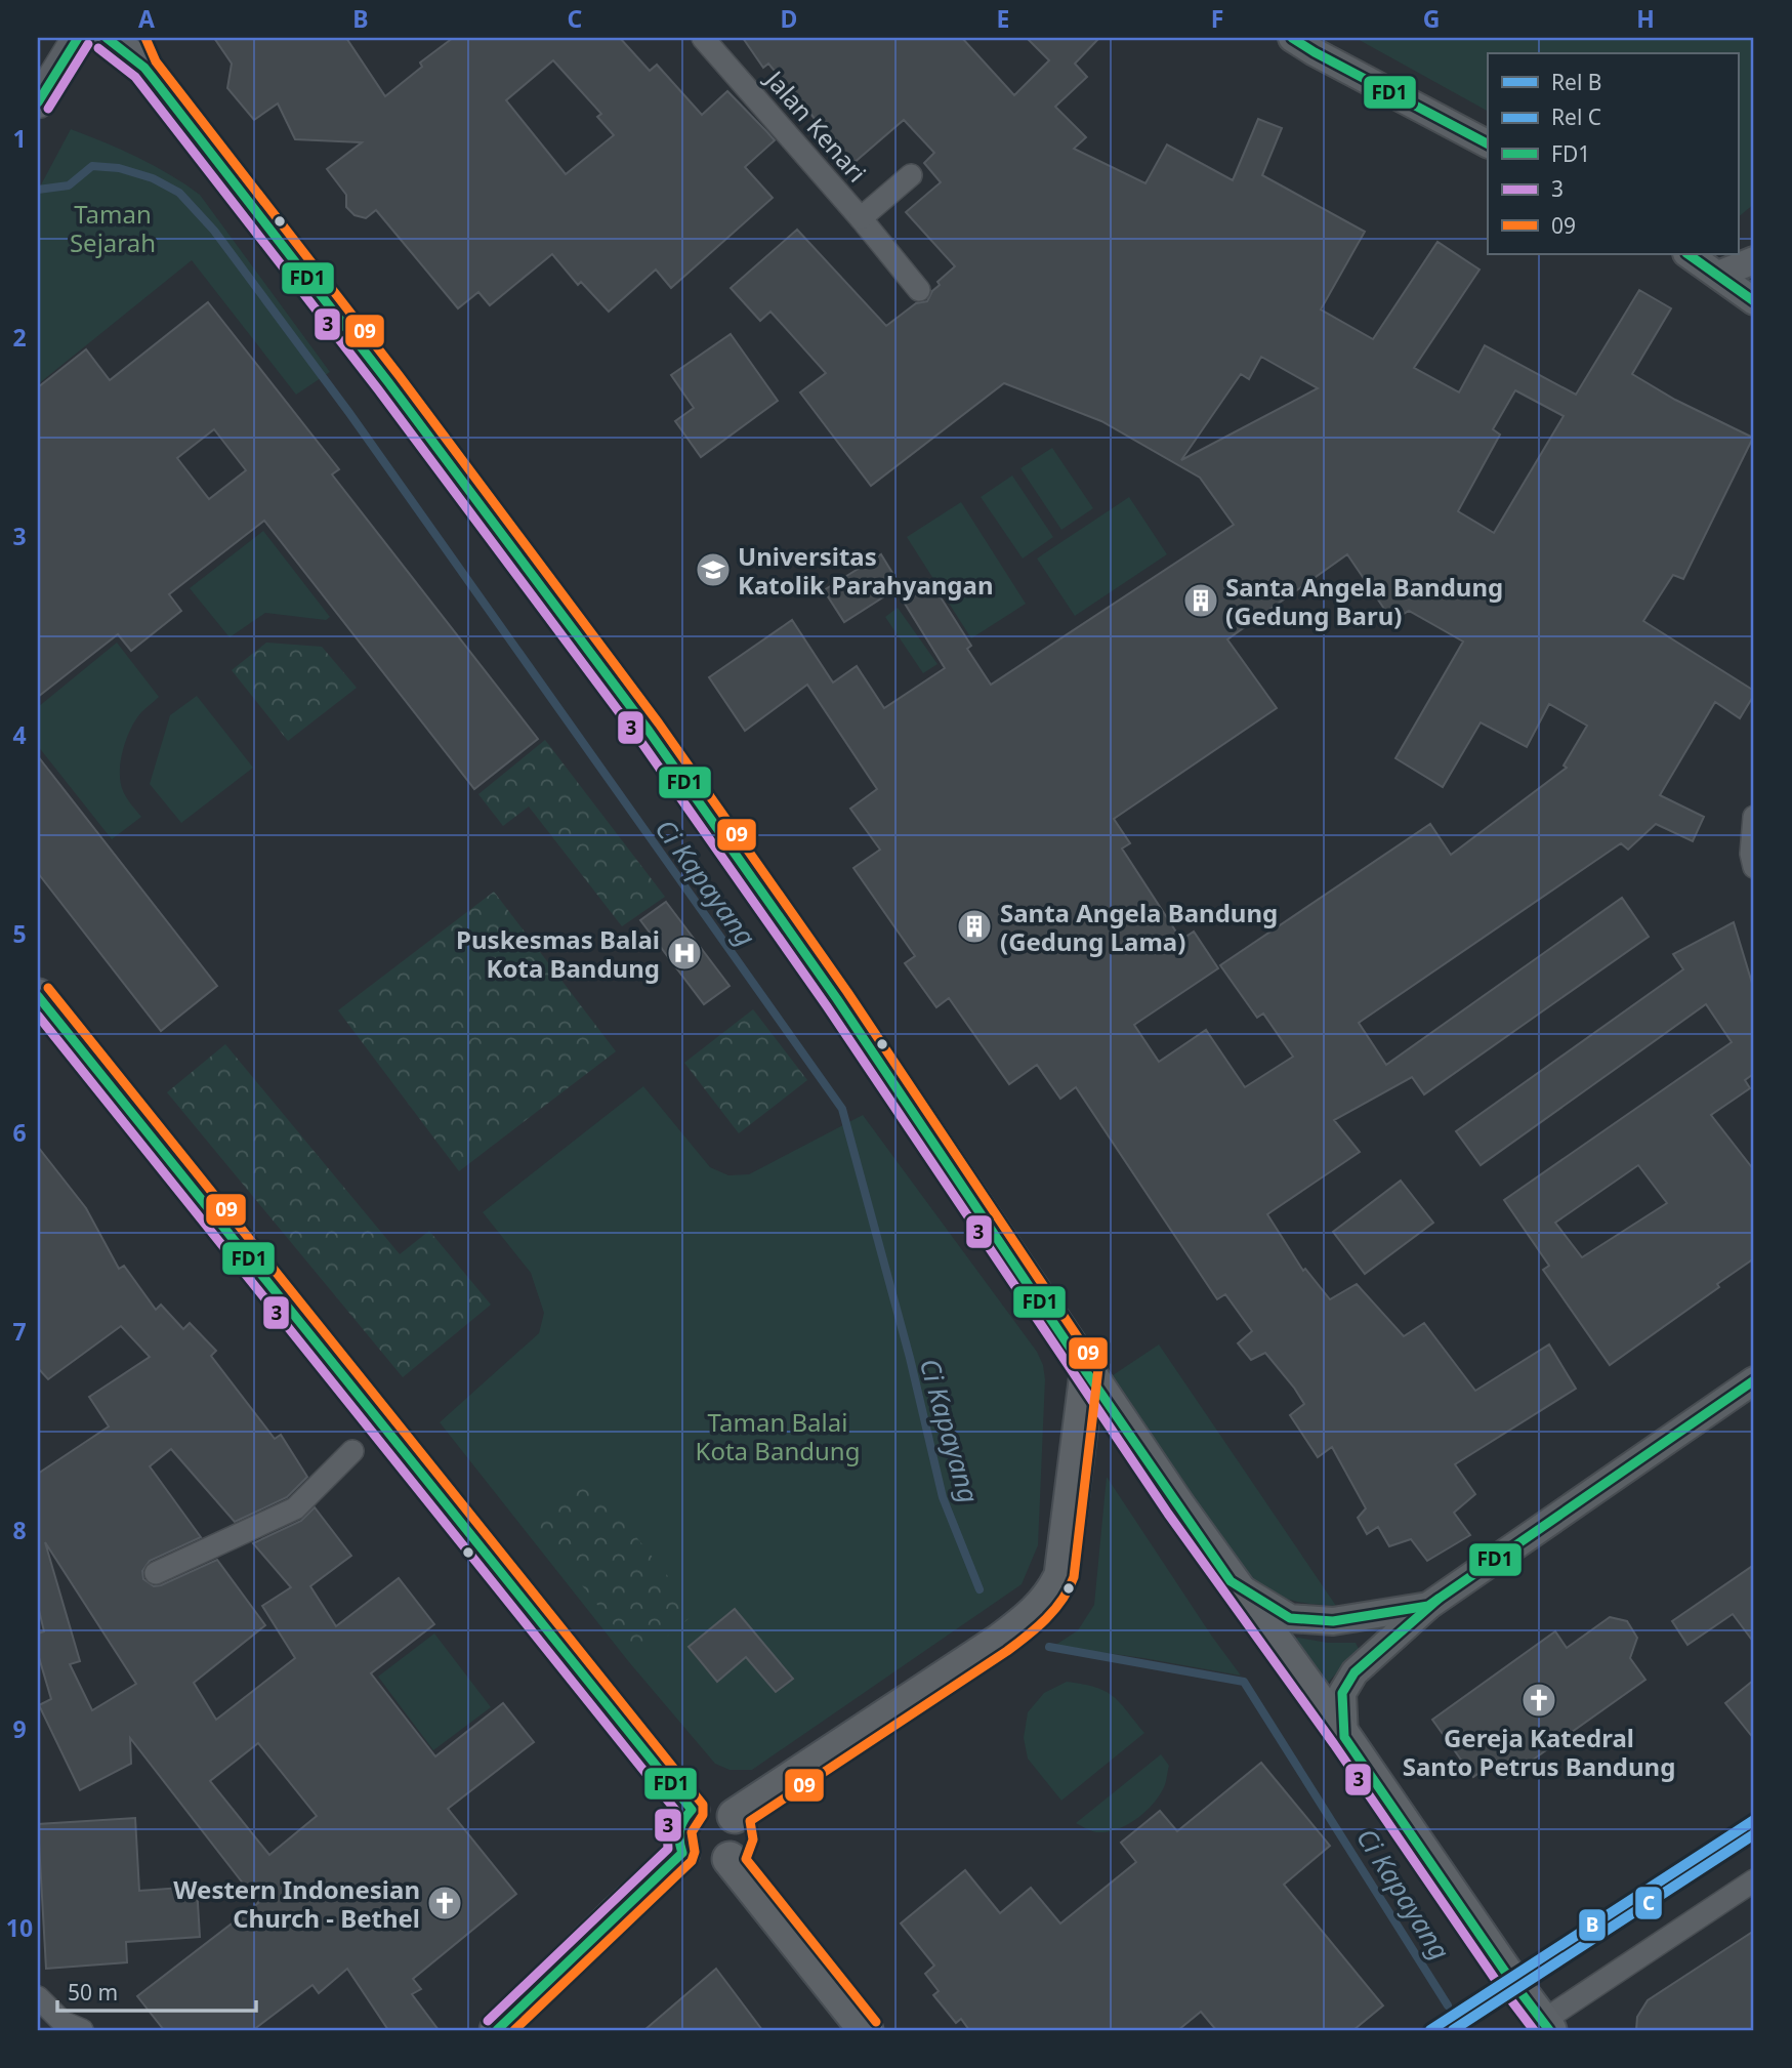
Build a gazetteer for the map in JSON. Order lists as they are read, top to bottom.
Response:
{
  "streets": {
    "street": ["Jalan Kenari"]
  },
  "water": ["Ci Kapayang"],
  "parks": ["Taman Sejarah", "Taman Balai Kota Bandung"],
  "places": {
    "school or university": ["Universitas Katolik Parahyangan"],
    "building": ["Santa Angela Bandung (Gedung Baru)", "Santa Angela Bandung (Gedung Lama)"],
    "hospital": ["Puskesmas Balai Kota Bandung"],
    "church": ["Gereja Katedral Santo Petrus Bandung", "Western Indonesian Church - Bethel"]
  },
  "lines": [
    "transit line FD1",
    "transit line 09",
    "transit line 3",
    "rail line B",
    "rail line C"
  ],
  "legend": [
    "Rel B",
    "Rel C",
    "FD1",
    "3",
    "09"
  ],
  "scale_bar": "50 m",
  "grid": {
    "columns": [
      "A",
      "B",
      "C",
      "D",
      "E",
      "F",
      "G",
      "H"
    ],
    "rows": [
      "1",
      "2",
      "3",
      "4",
      "5",
      "6",
      "7",
      "8",
      "9",
      "10"
    ]
  }
}
